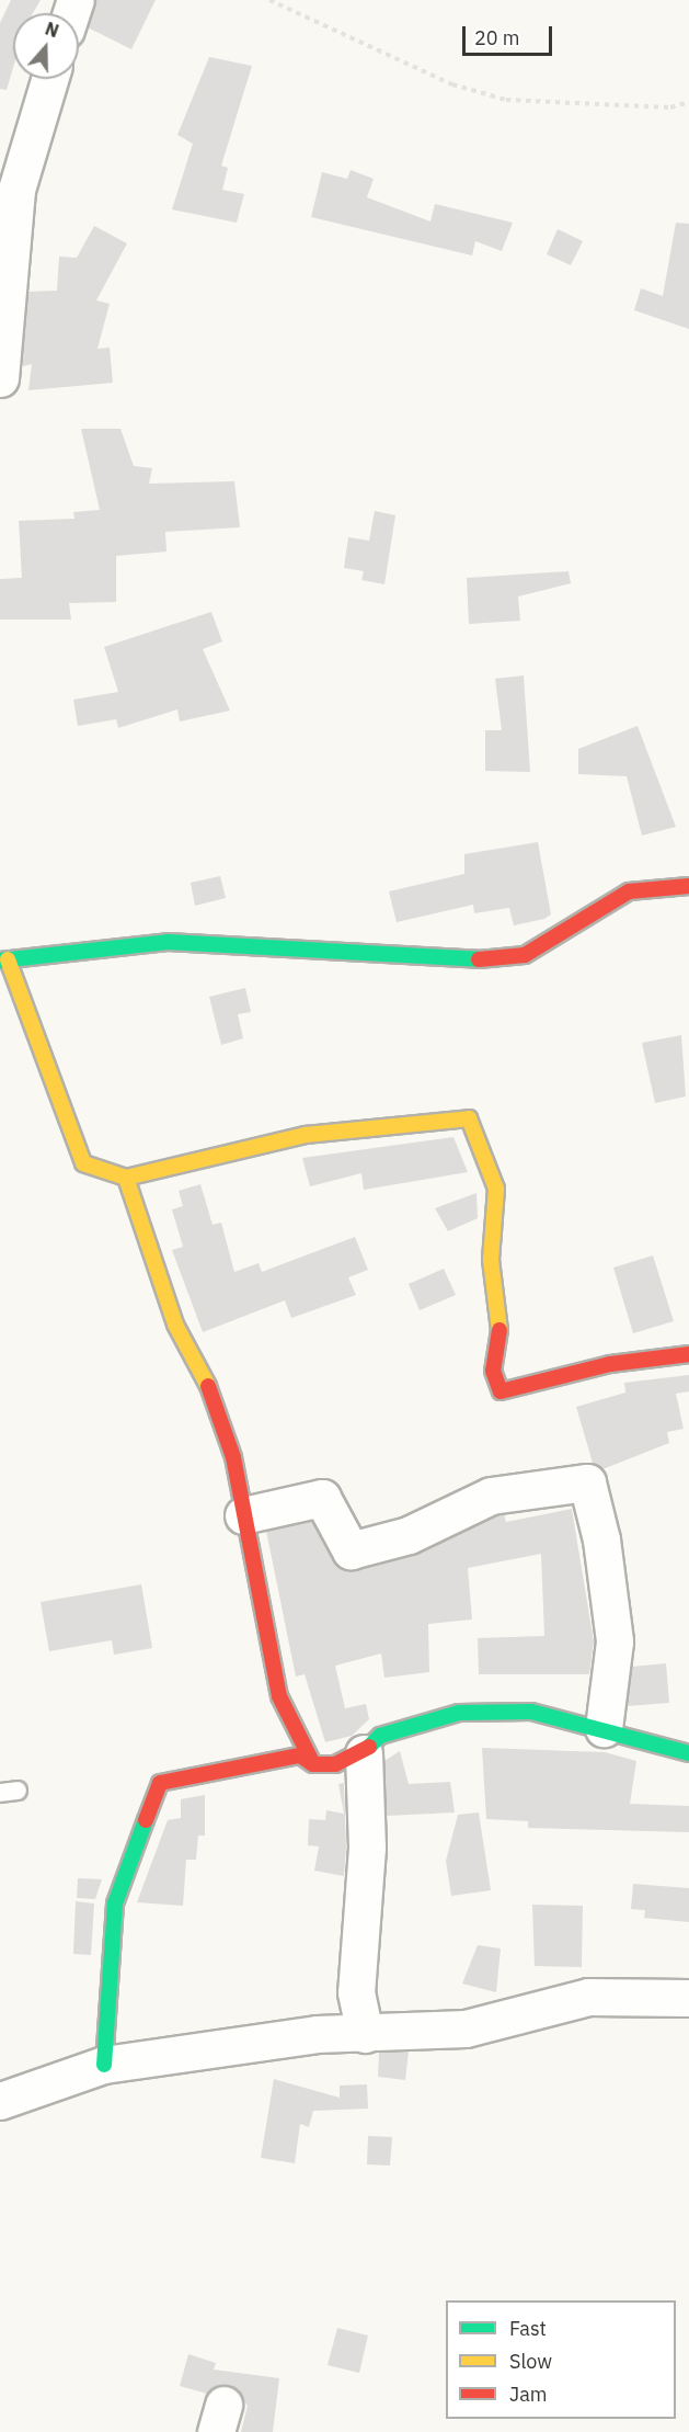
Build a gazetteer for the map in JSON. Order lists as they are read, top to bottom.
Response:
{
  "legend": ["Fast", "Slow", "Jam"],
  "scale_bar": "20 m",
  "north": "top"
}
